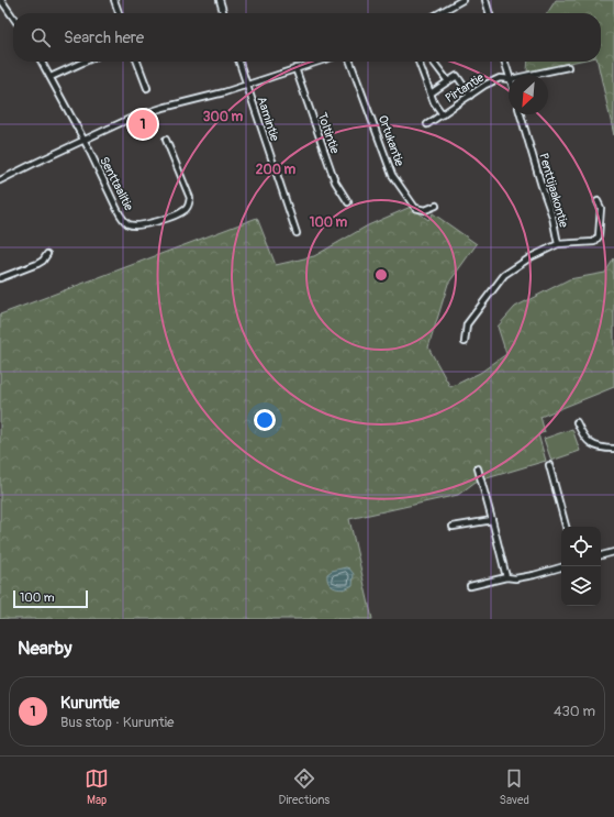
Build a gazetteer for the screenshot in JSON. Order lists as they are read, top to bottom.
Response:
{
  "streets": {
    "street": [
      "Pirtantie",
      "Aamintie",
      "Toltintie",
      "Ortukantie",
      "Senttaalitie",
      "Penttijaakontie"
    ]
  },
  "scale_bar": "100 m",
  "north": "bottom left",
  "page": {
    "search": "Search here",
    "pins": "1",
    "scale": "100 m",
    "heading": "Nearby",
    "list": [
      {
        "mark": "1",
        "name": "Kuruntie",
        "note": "Bus stop · Kuruntie",
        "value": "430 m"
      }
    ],
    "nav": ["Map", "Directions", "Saved"]
  },
  "rings": ["300 m", "200 m", "100 m"]
}
